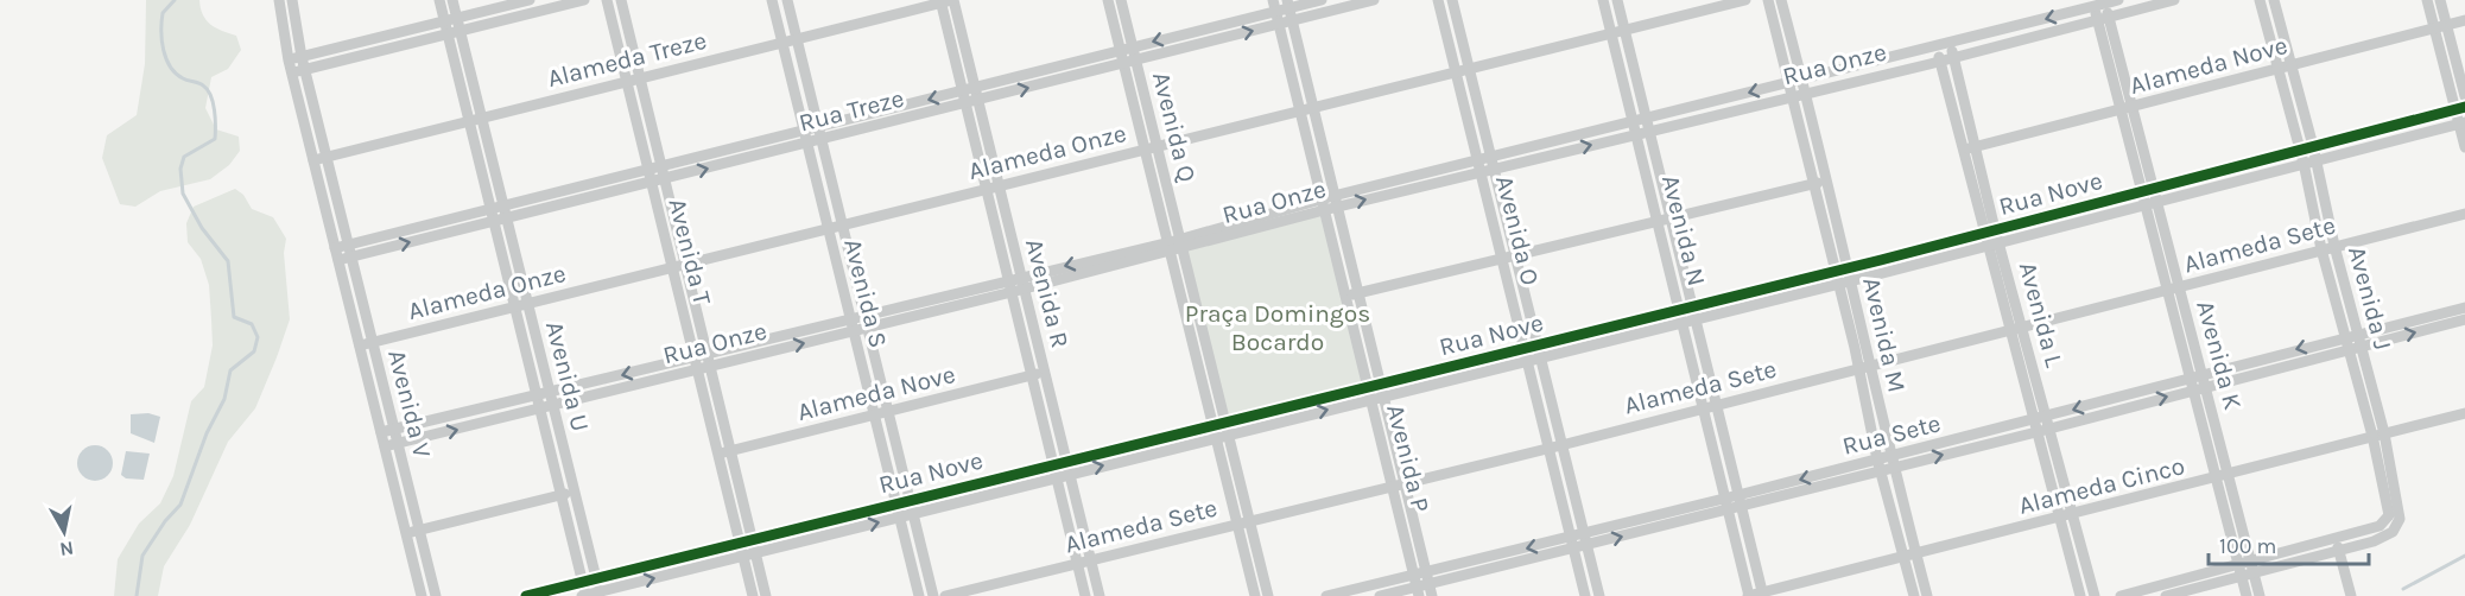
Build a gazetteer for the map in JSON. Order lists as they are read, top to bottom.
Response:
{
  "streets": {
    "street": [
      "Alameda Treze",
      "Rua Onze",
      "Alameda Nove",
      "Rua Treze",
      "Avenida Q",
      "Alameda Onze",
      "Rua Nove",
      "Avenida O",
      "Avenida N",
      "Alameda Sete",
      "Avenida T",
      "Avenida S",
      "Avenida R",
      "Avenida J",
      "Avenida L",
      "Avenida M",
      "Avenida K",
      "Avenida U",
      "Avenida V",
      "Rua Sete",
      "Avenida P",
      "Alameda Cinco"
    ]
  },
  "crossings": [
    ["Alameda Treze", "Avenida T"],
    ["Alameda Treze", "Avenida S"],
    ["Alameda Treze", "Avenida R"],
    ["Alameda Treze", "Avenida U"],
    ["Alameda Treze", "Avenida V"],
    ["Rua Onze", "Avenida Q"],
    ["Rua Onze", "Avenida O"],
    ["Rua Onze", "Avenida N"],
    ["Rua Onze", "Avenida T"],
    ["Rua Onze", "Avenida S"],
    ["Rua Onze", "Avenida R"],
    ["Rua Onze", "Avenida L"],
    ["Rua Onze", "Avenida M"],
    ["Rua Onze", "Avenida K"],
    ["Rua Onze", "Avenida U"],
    ["Rua Onze", "Avenida V"],
    ["Rua Onze", "Avenida P"],
    ["Alameda Nove", "Avenida T"],
    ["Alameda Nove", "Avenida S"],
    ["Alameda Nove", "Avenida R"],
    ["Alameda Nove", "Avenida J"],
    ["Alameda Nove", "Avenida L"],
    ["Alameda Nove", "Avenida K"],
    ["Rua Treze", "Avenida Q"],
    ["Rua Treze", "Avenida T"],
    ["Rua Treze", "Avenida S"],
    ["Rua Treze", "Avenida R"],
    ["Rua Treze", "Avenida U"],
    ["Rua Treze", "Avenida V"],
    ["Rua Treze", "Avenida P"],
    ["Avenida Q", "Alameda Onze"],
    ["Avenida Q", "Rua Nove"],
    ["Avenida Q", "Alameda Sete"],
    ["Alameda Onze", "Avenida O"],
    ["Alameda Onze", "Avenida N"],
    ["Alameda Onze", "Avenida T"],
    ["Alameda Onze", "Avenida S"],
    ["Alameda Onze", "Avenida R"],
    ["Alameda Onze", "Avenida U"],
    ["Alameda Onze", "Avenida V"],
    ["Alameda Onze", "Avenida P"],
    ["Rua Nove", "Avenida O"],
    ["Rua Nove", "Avenida N"],
    ["Rua Nove", "Avenida T"],
    ["Rua Nove", "Avenida S"],
    ["Rua Nove", "Avenida R"],
    ["Rua Nove", "Avenida J"],
    ["Rua Nove", "Avenida L"],
    ["Rua Nove", "Avenida M"],
    ["Rua Nove", "Avenida K"],
    ["Rua Nove", "Avenida U"],
    ["Rua Nove", "Avenida P"],
    ["Avenida O", "Alameda Sete"],
    ["Avenida O", "Rua Sete"],
    ["Avenida N", "Alameda Sete"],
    ["Avenida N", "Rua Sete"],
    ["Avenida N", "Alameda Cinco"],
    ["Alameda Sete", "Avenida R"],
    ["Alameda Sete", "Avenida J"],
    ["Alameda Sete", "Avenida L"],
    ["Alameda Sete", "Avenida M"],
    ["Alameda Sete", "Avenida K"],
    ["Alameda Sete", "Avenida P"],
    ["Avenida J", "Rua Sete"],
    ["Avenida J", "Alameda Cinco"],
    ["Avenida L", "Rua Sete"],
    ["Avenida L", "Alameda Cinco"],
    ["Avenida M", "Rua Sete"],
    ["Avenida M", "Alameda Cinco"],
    ["Avenida K", "Rua Sete"],
    ["Avenida K", "Alameda Cinco"],
    ["Rua Sete", "Avenida P"]
  ],
  "parks": ["Praça Domingos Bocardo"],
  "scale_bar": "100 m",
  "north": "bottom"
}
